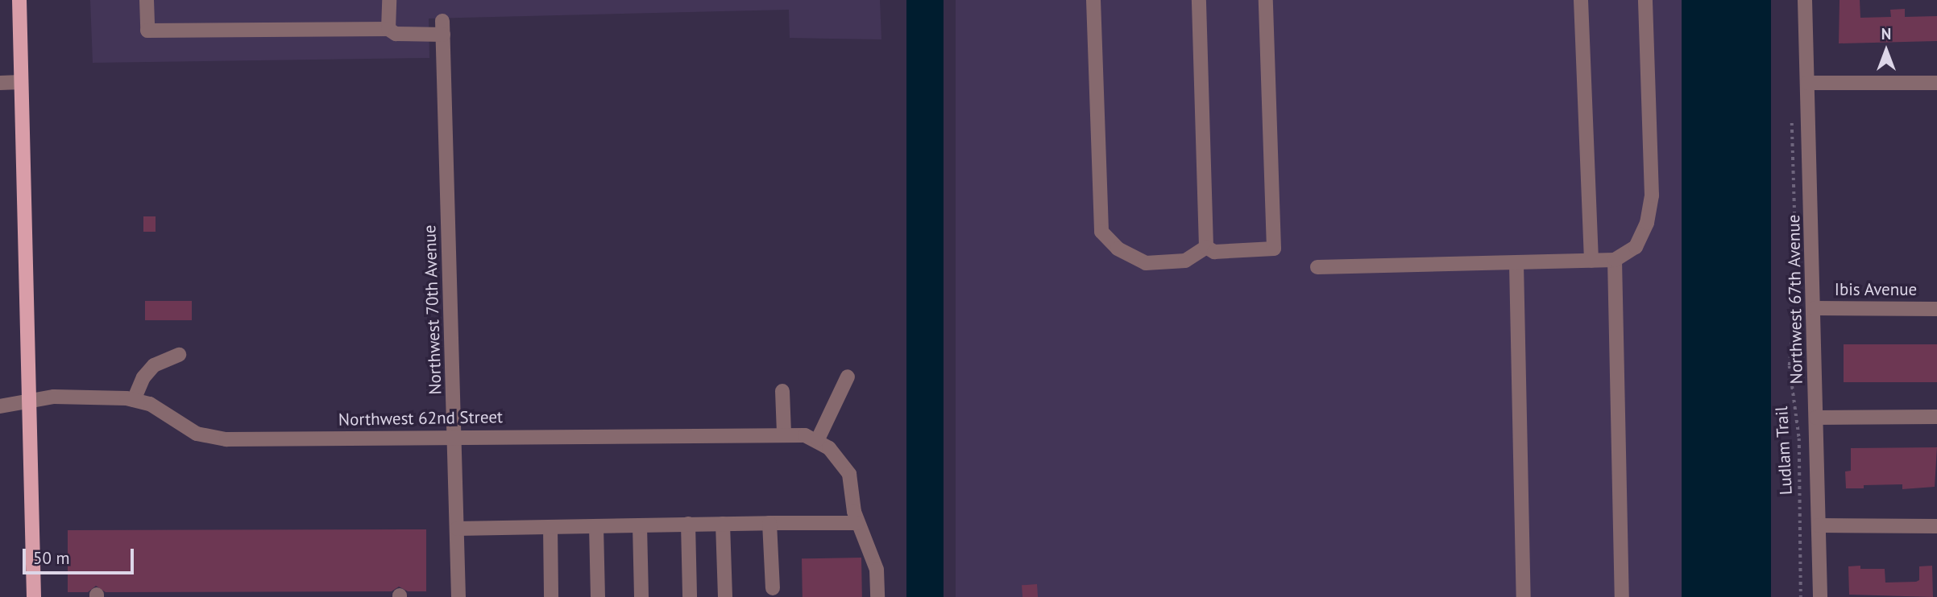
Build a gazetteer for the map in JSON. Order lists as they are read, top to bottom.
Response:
{
  "streets": {
    "street": [
      "Ibis Avenue",
      "Northwest 67th Avenue",
      "Northwest 70th Avenue",
      "Northwest 62nd Street"
    ],
    "path": ["Ludlam Trail"]
  },
  "crossings": [
    ["Ibis Avenue", "Northwest 67th Avenue"],
    ["Northwest 70th Avenue", "Northwest 62nd Street"]
  ],
  "scale_bar": "50 m",
  "north": "top"
}
